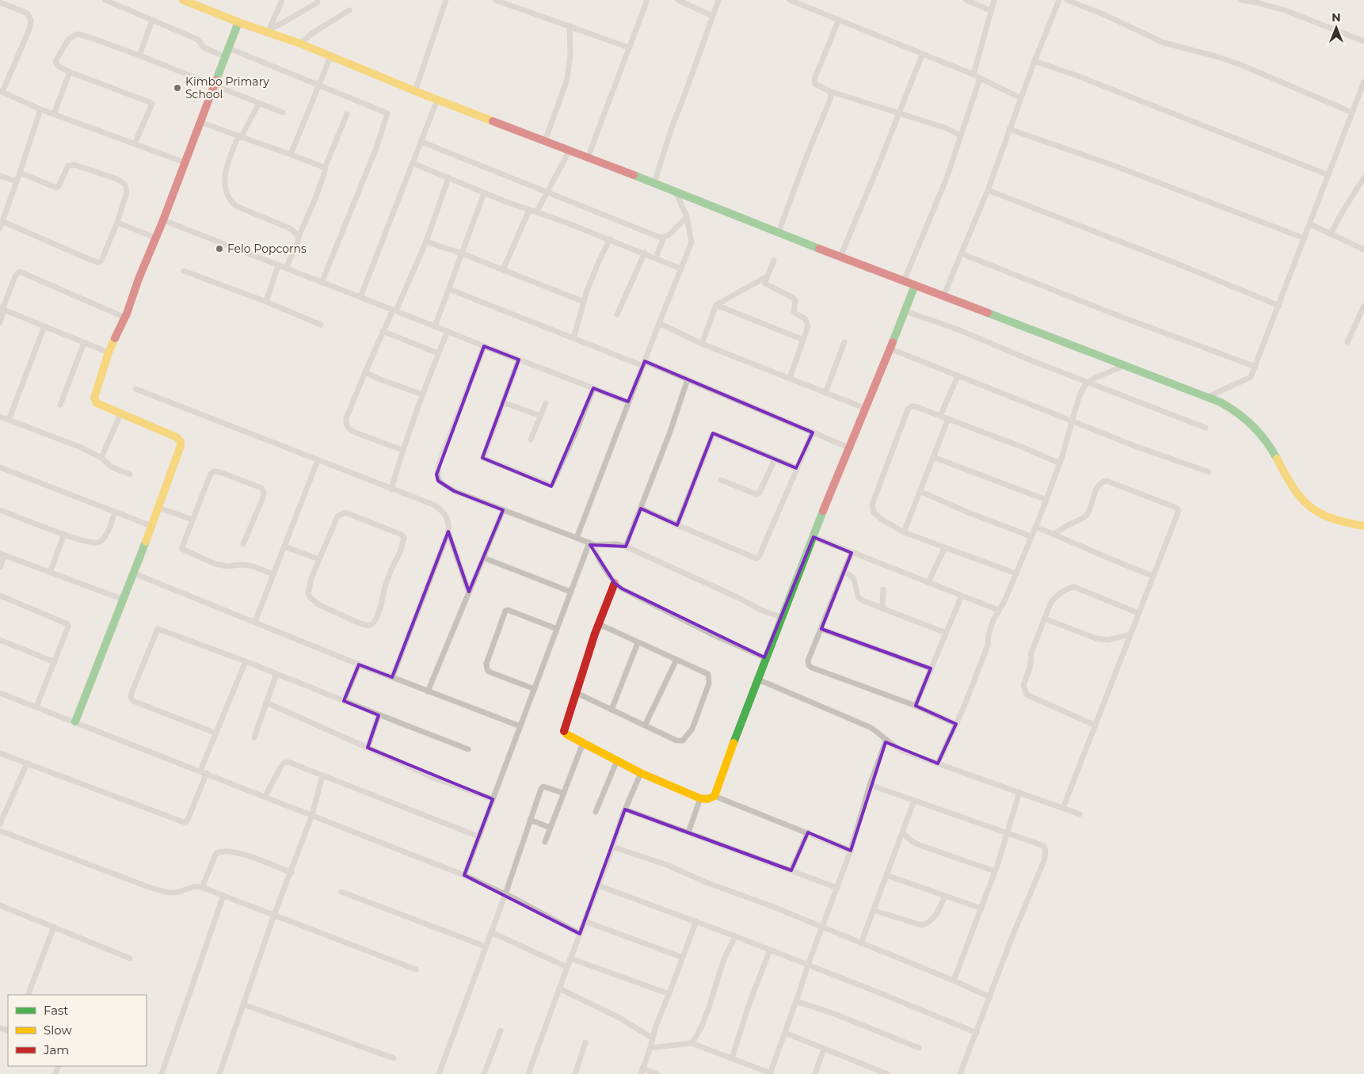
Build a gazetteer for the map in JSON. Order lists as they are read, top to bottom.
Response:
{
  "places": ["Kimbo Primary School", "Felo Popcorns"],
  "legend": ["Fast", "Slow", "Jam"],
  "north": "top"
}
